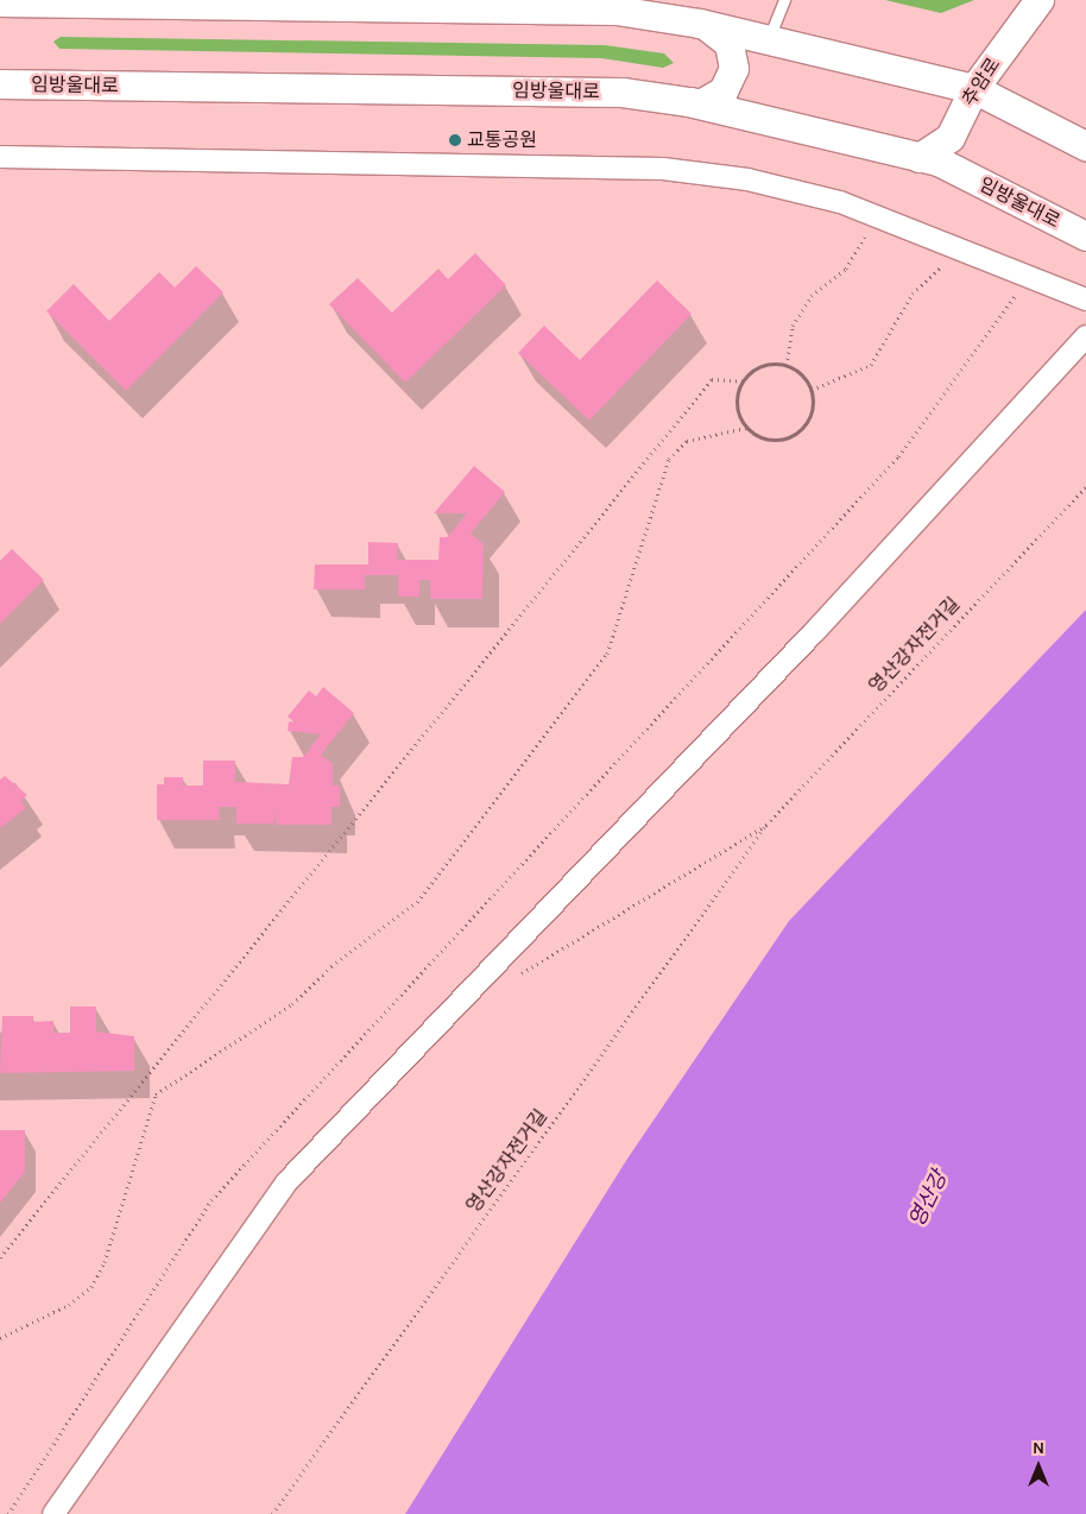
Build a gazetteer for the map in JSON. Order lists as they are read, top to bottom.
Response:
{
  "streets": {
    "main road": ["추암로", "임방울대로"],
    "path": ["영산강자전거길"]
  },
  "crossings": [
    ["추암로", "임방울대로"]
  ],
  "water": ["영산강"],
  "places": ["교통공원"],
  "north": "top"
}
